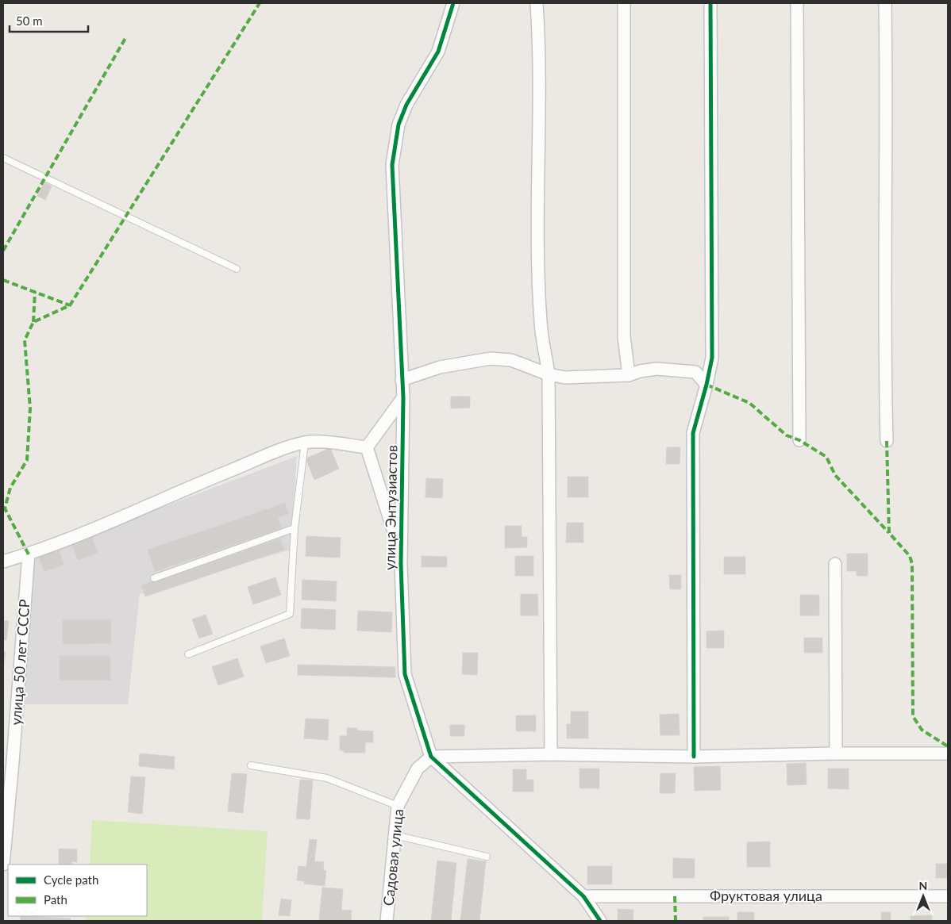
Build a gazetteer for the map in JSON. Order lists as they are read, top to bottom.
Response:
{
  "streets": {
    "street": [
      "улица Энтузиастов",
      "улица 50 лет СССР",
      "Садовая улица",
      "Фруктовая улица"
    ]
  },
  "crossings": [
    ["улица Энтузиастов", "Садовая улица"]
  ],
  "legend": ["Cycle path", "Path"],
  "scale_bar": "50 m",
  "north": "top"
}
